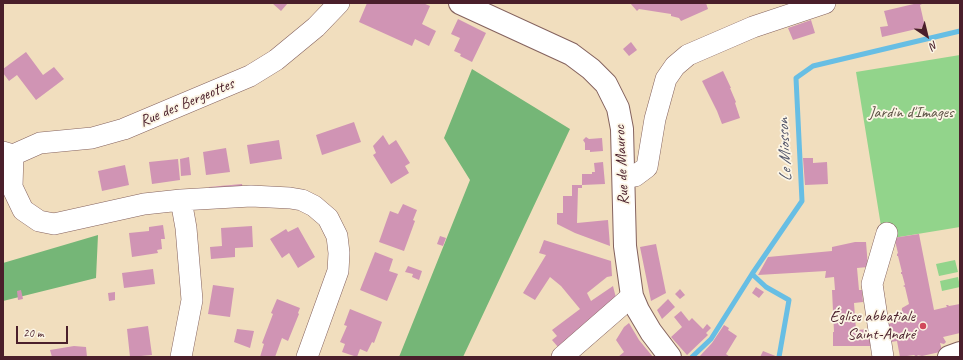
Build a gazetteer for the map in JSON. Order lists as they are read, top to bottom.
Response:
{
  "streets": {
    "street": ["Rue des Bergeottes", "Rue de Mauroc"]
  },
  "water": ["Le Miosson"],
  "parks": ["Jardin d'Images"],
  "places": ["Église abbatiale Saint-André"],
  "scale_bar": "20 m",
  "north": "bottom right"
}
